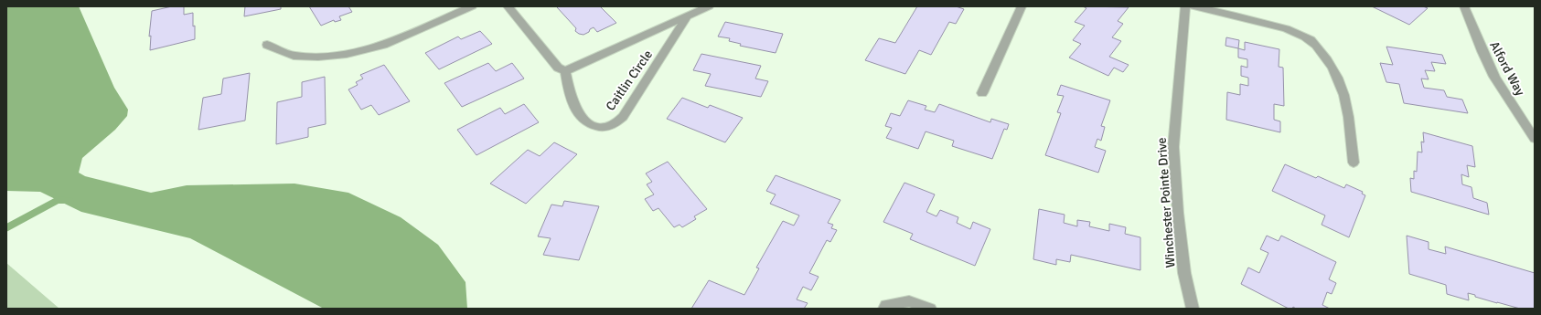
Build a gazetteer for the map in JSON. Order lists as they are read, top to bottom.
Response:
{
  "streets": {
    "street": ["Alford Way", "Caitlin Circle", "Winchester Pointe Drive"]
  }
}
